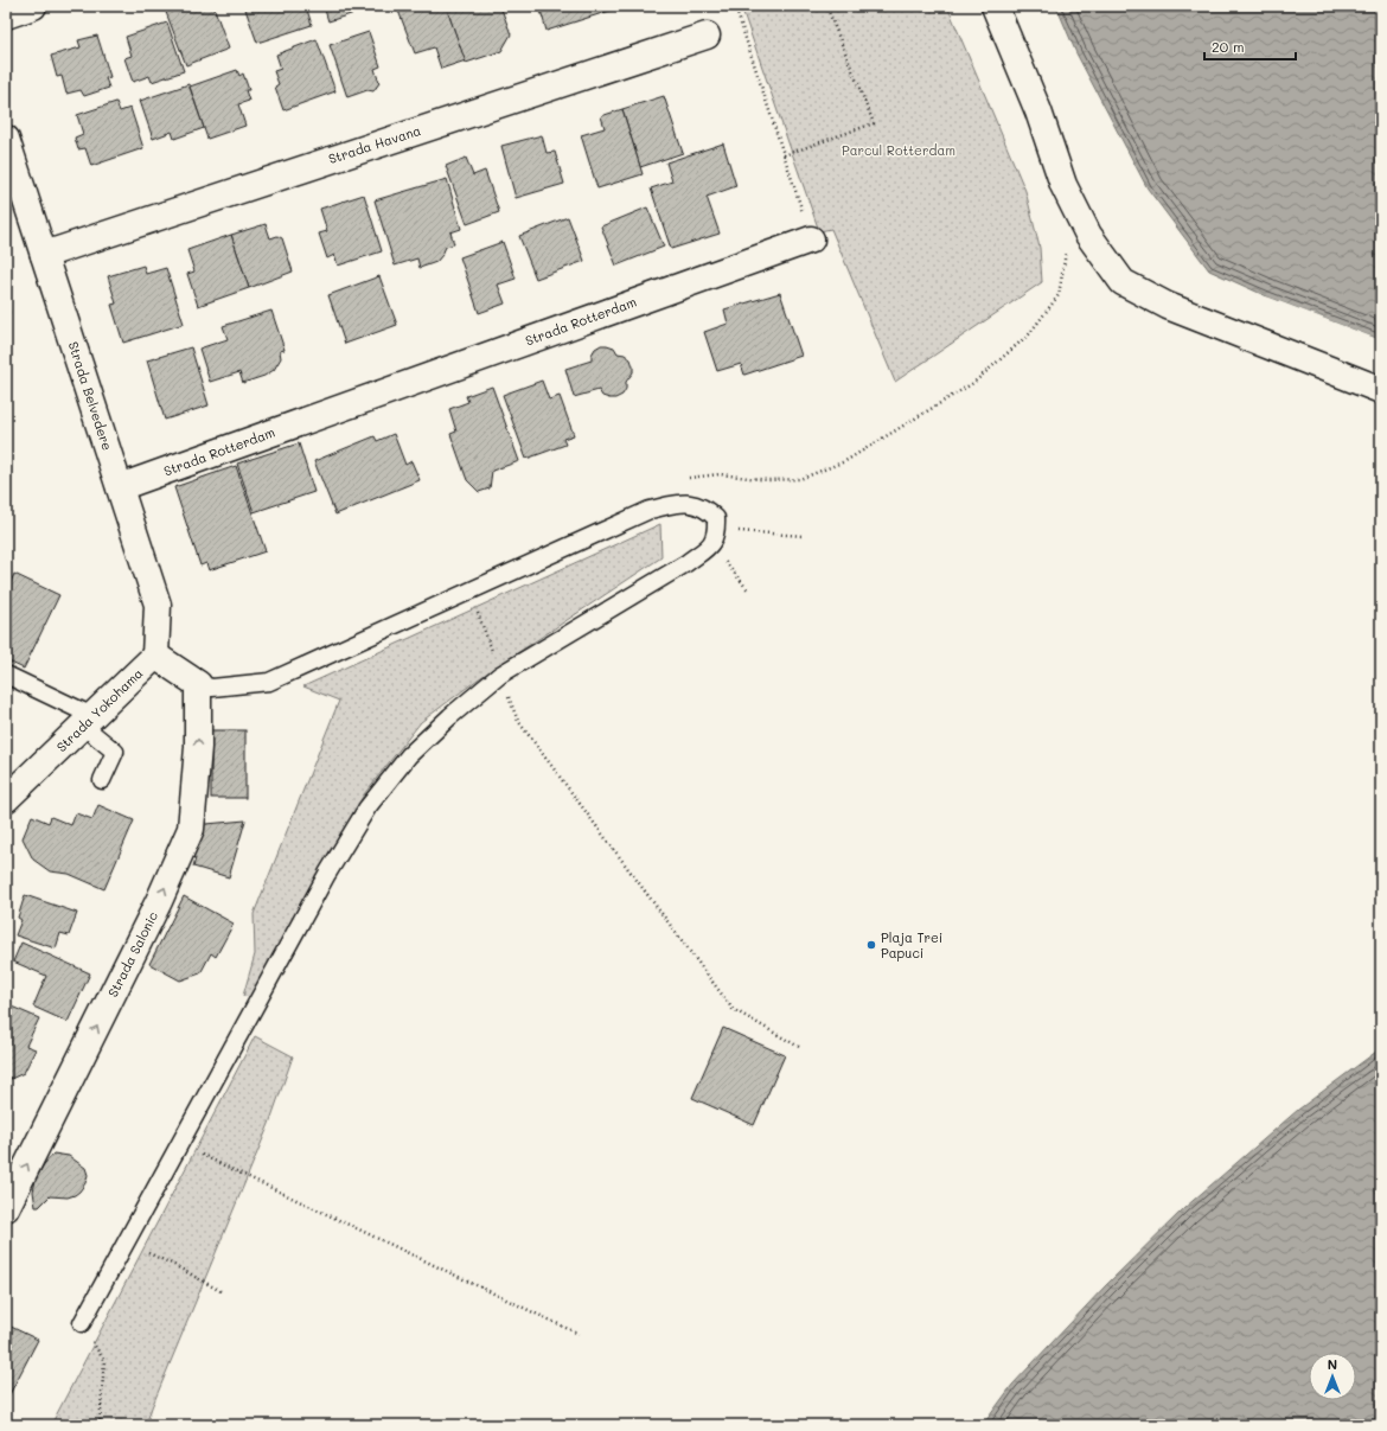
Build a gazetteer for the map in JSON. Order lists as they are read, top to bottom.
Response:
{
  "streets": {
    "street": [
      "Strada Havana",
      "Strada Rotterdam",
      "Strada Belvedere",
      "Strada Yokohama",
      "Strada Salonic"
    ]
  },
  "crossings": [
    ["Strada Havana", "Strada Belvedere"],
    ["Strada Rotterdam", "Strada Belvedere"],
    ["Strada Belvedere", "Strada Yokohama"]
  ],
  "one_way": ["Strada Salonic"],
  "parks": ["Parcul Rotterdam"],
  "places": ["Plaja Trei Papuci"],
  "scale_bar": "20 m",
  "north": "top"
}
